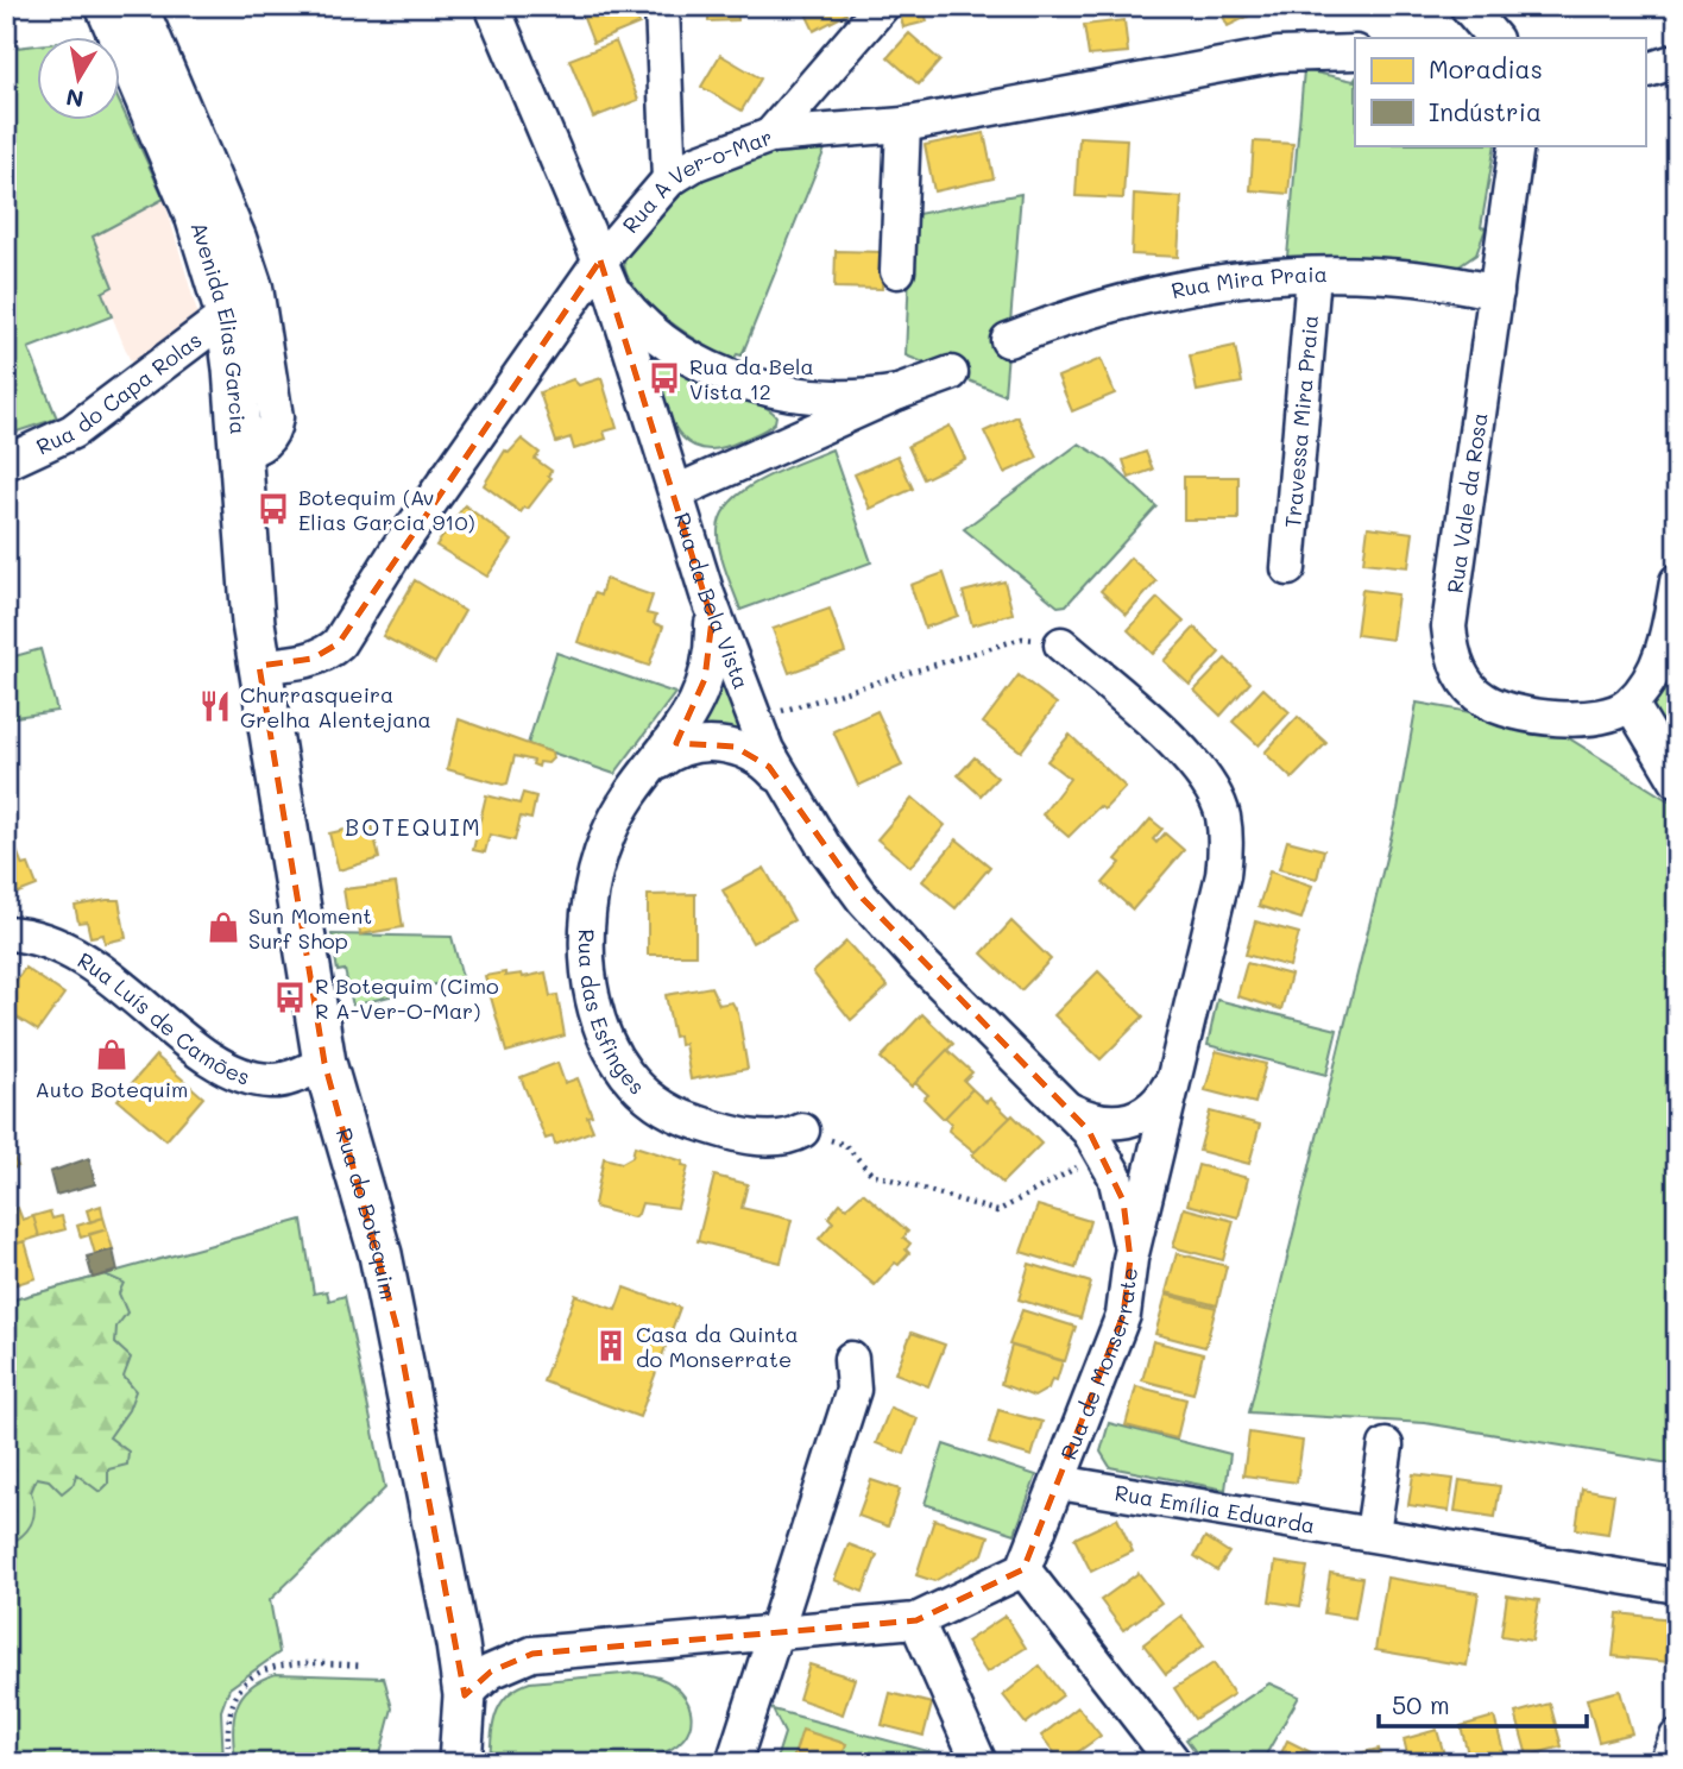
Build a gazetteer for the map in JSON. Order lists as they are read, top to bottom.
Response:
{
  "streets": {
    "main road": ["Avenida Elias Garcia", "Rua do Botequim"],
    "street": [
      "Rua A Ver-o-Mar",
      "Rua Mira Praia",
      "Rua do Capa Rolas",
      "Travessa Mira Praia",
      "Rua Vale da Rosa",
      "Rua da Bela Vista",
      "Rua das Esfinges",
      "Rua Luís de Camões",
      "Rua de Monserrate",
      "Rua Emília Eduarda"
    ]
  },
  "crossings": [
    ["Rua A Ver-o-Mar", "Avenida Elias Garcia"],
    ["Rua A Ver-o-Mar", "Rua da Bela Vista"],
    ["Rua A Ver-o-Mar", "Rua do Botequim"],
    ["Rua Mira Praia", "Travessa Mira Praia"],
    ["Rua Mira Praia", "Rua Vale da Rosa"],
    ["Avenida Elias Garcia", "Rua do Capa Rolas"],
    ["Avenida Elias Garcia", "Rua do Botequim"],
    ["Rua da Bela Vista", "Rua das Esfinges"],
    ["Rua da Bela Vista", "Rua de Monserrate"],
    ["Rua Luís de Camões", "Rua do Botequim"],
    ["Rua de Monserrate", "Rua Emília Eduarda"]
  ],
  "districts": ["BOTEQUIM"],
  "places": {
    "bus stop": ["Rua da Bela Vista 12", "Botequim (Av Elias Garcia 910)", "R Botequim (Cimo R A-Ver-O-Mar)"],
    "restaurant": ["Churrasqueira Grelha Alentejana"],
    "shop": ["Sun Moment Surf Shop", "Auto Botequim"],
    "building": ["Casa da Quinta do Monserrate"]
  },
  "legend": ["Moradias", "Indústria"],
  "scale_bar": "50 m",
  "north": "bottom"
}
